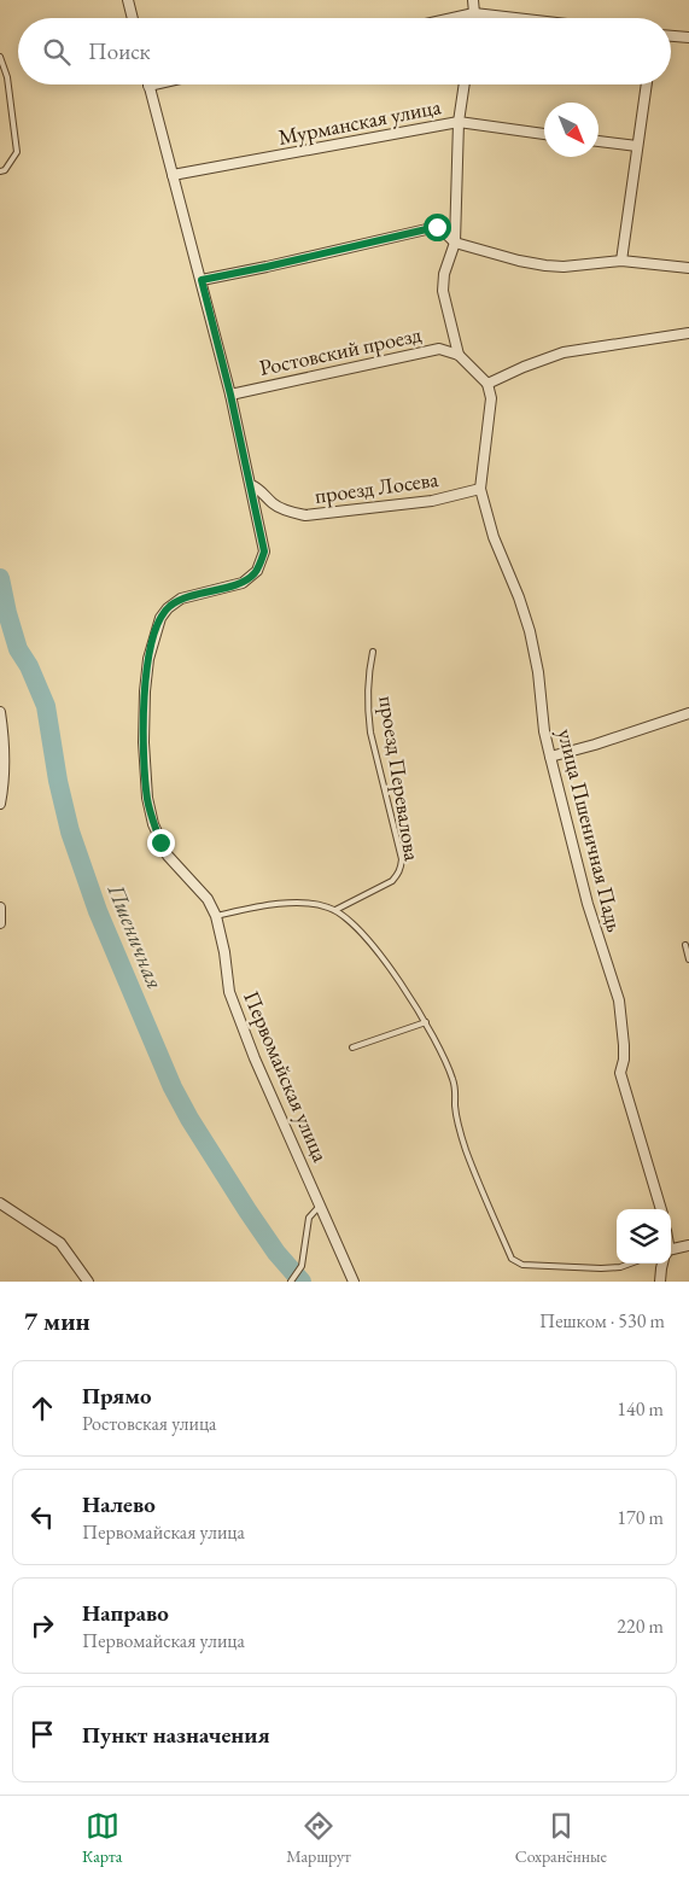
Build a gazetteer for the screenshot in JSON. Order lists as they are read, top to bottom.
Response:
{
  "streets": {
    "street": [
      "Мурманская улица",
      "Ростовский проезд",
      "проезд Лосева",
      "улица Пшеничная Падь",
      "Первомайская улица"
    ],
    "lane": ["проезд Перевалова"]
  },
  "crossings": [
    ["Мурманская улица", "Первомайская улица"],
    ["Ростовский проезд", "Первомайская улица"],
    ["проезд Лосева", "улица Пшеничная Падь"],
    ["проезд Лосева", "Первомайская улица"]
  ],
  "water": ["Пшеничная"],
  "north": "bottom right",
  "page": {
    "search": "Поиск",
    "heading": ["7 мин", "Пешком · 530 m"],
    "list": [
      ["Прямо", "Ростовская улица", "140 m"],
      ["Налево", "Первомайская улица", "170 m"],
      ["Направо", "Первомайская улица", "220 m"],
      "Пункт назначения"
    ],
    "nav": ["Карта", "Маршрут", "Сохранённые"]
  }
}
